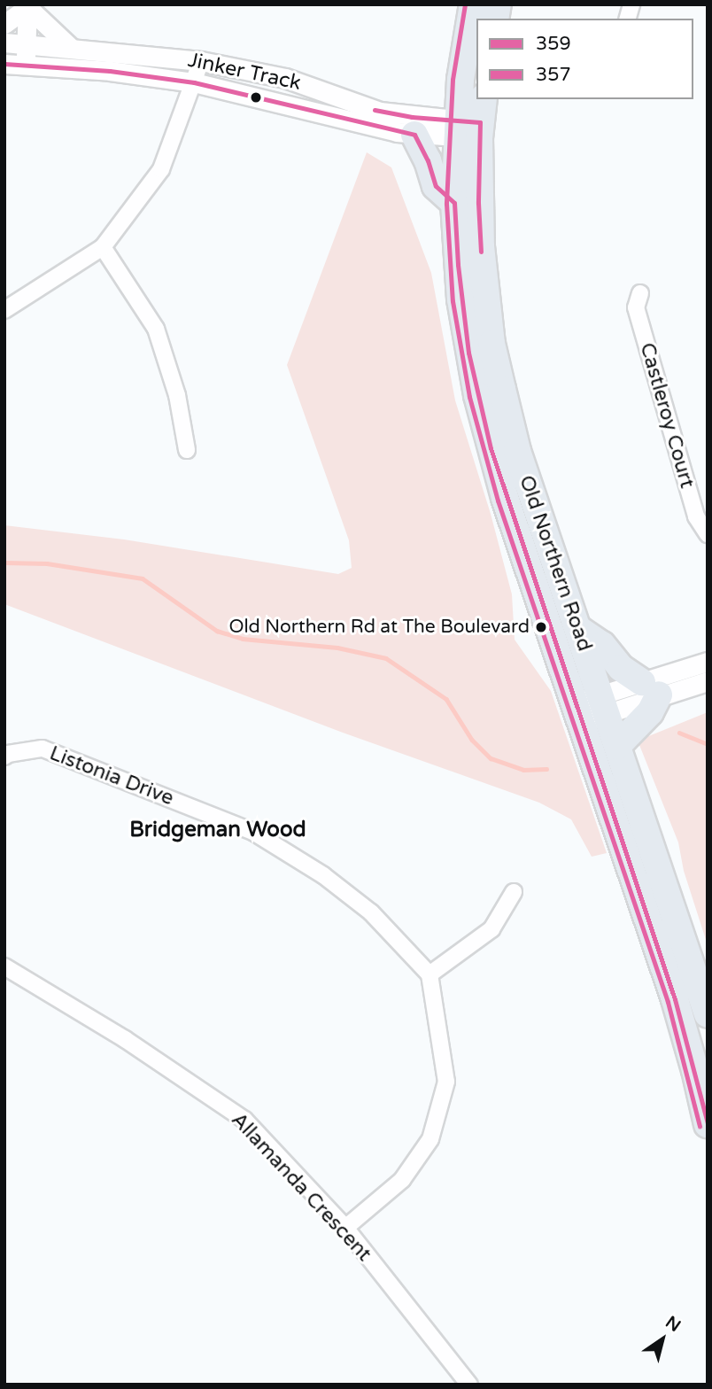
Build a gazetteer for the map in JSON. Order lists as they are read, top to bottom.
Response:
{
  "streets": {
    "highway": ["Old Northern Road"],
    "street": [
      "Jinker Track",
      "Castleroy Court",
      "Listonia Drive",
      "Allamanda Crescent"
    ]
  },
  "crossings": [
    ["Jinker Track", "Old Northern Road"]
  ],
  "districts": ["Bridgeman Wood"],
  "places": ["Old Northern Rd at The Boulevard"],
  "lines": ["transit line 357", "transit line 359"],
  "legend": ["359", "357"],
  "north": "top right"
}
